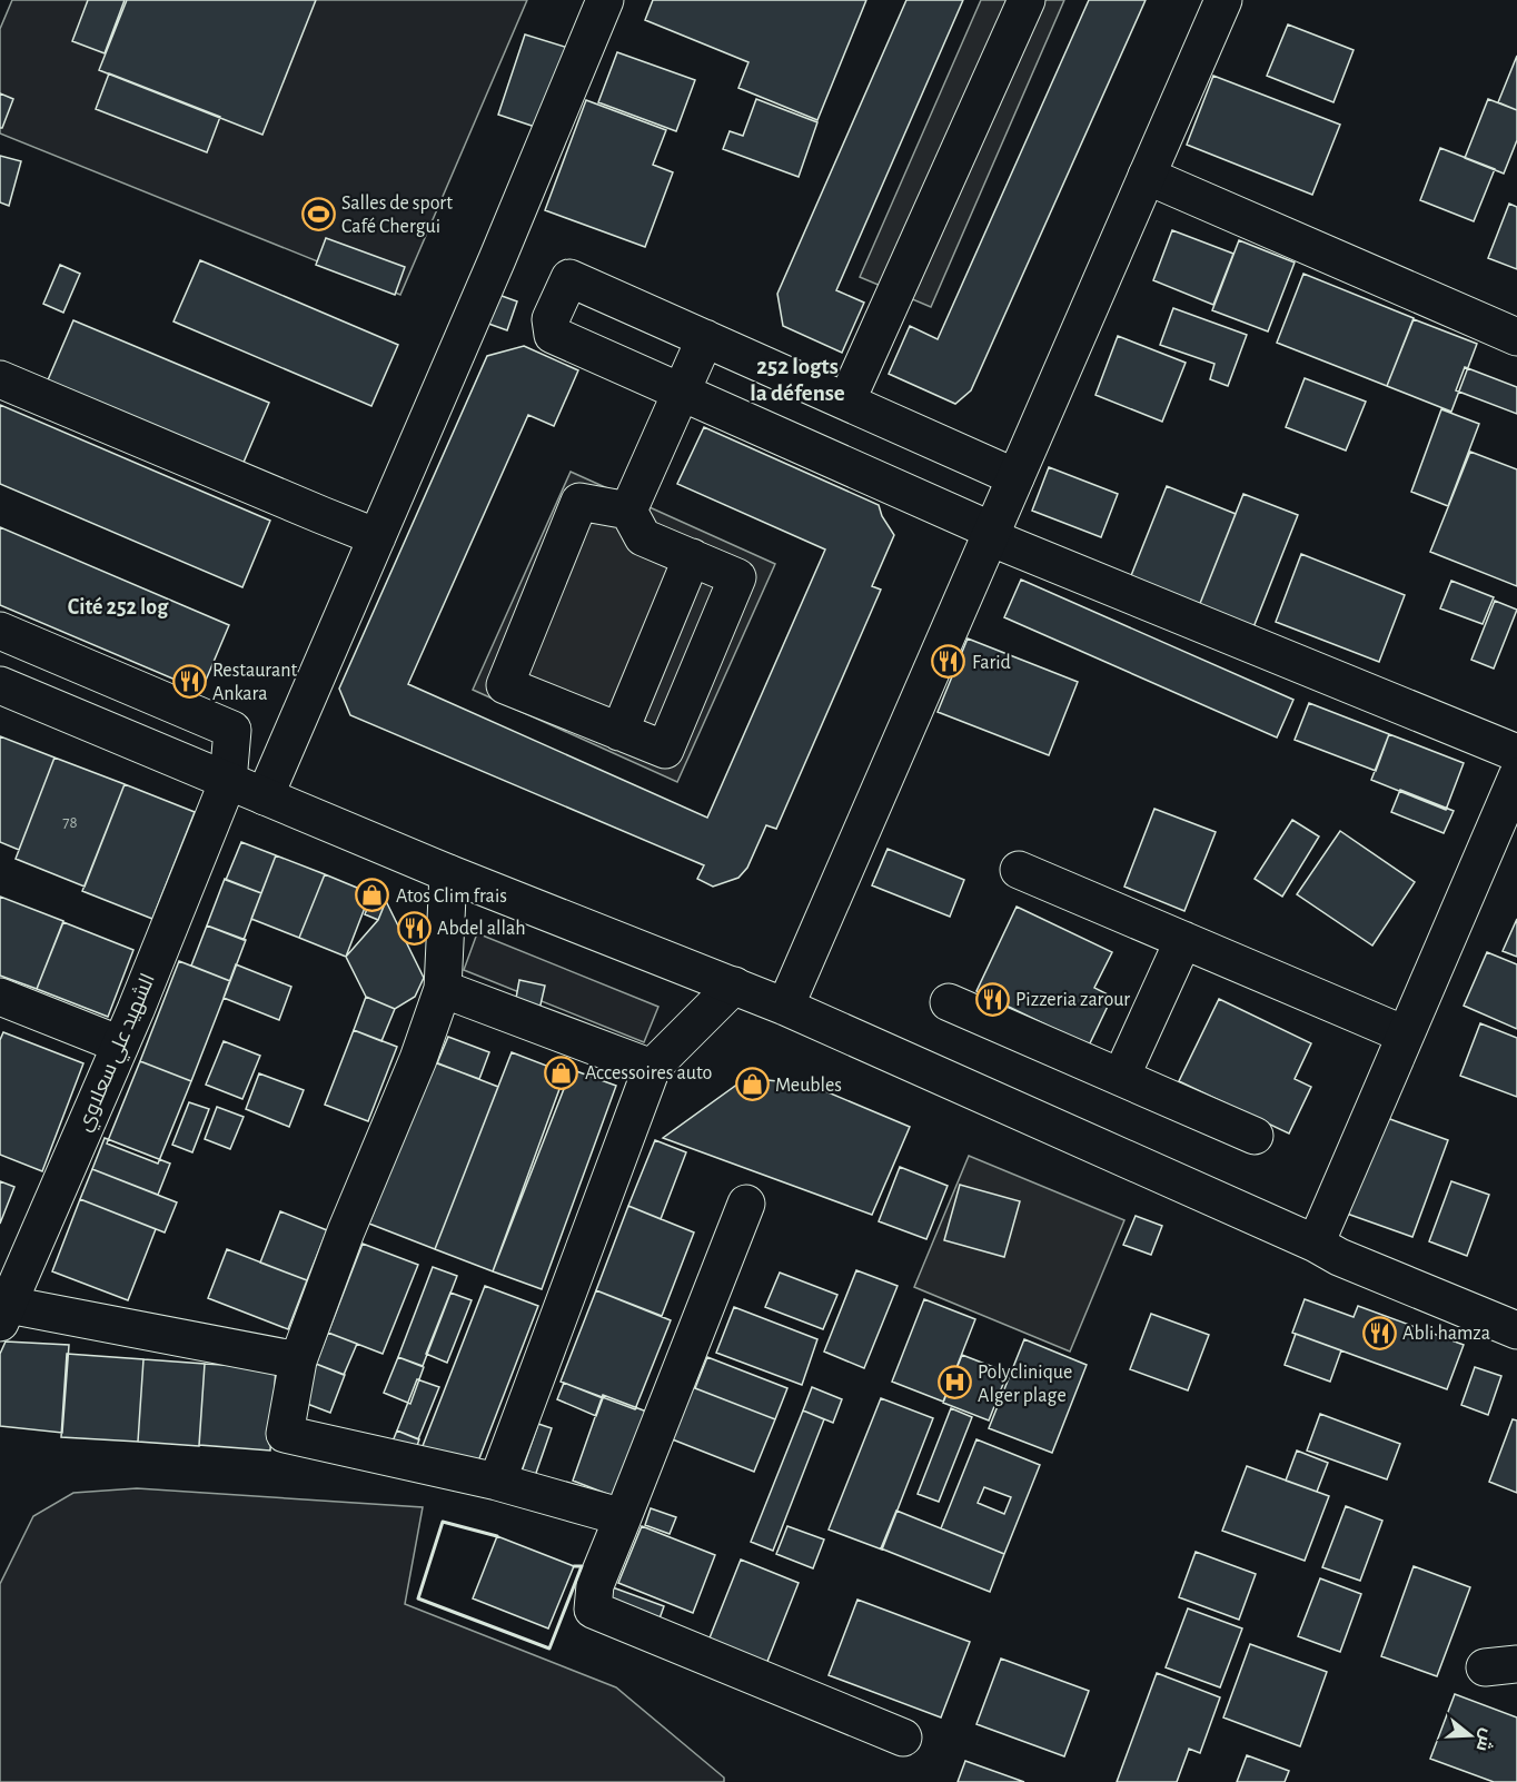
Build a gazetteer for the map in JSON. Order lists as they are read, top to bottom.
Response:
{
  "streets": {
    "street": ["الشهيد علي سعلاوي"]
  },
  "districts": ["252 logts la défense", "Cité 252 log"],
  "places": {
    "sports": ["Salles de sport Café Chergui"],
    "restaurant": [
      "Farid",
      "Restaurant Ankara",
      "Abdel allah",
      "Pizzeria zarour",
      "Abli hamza"
    ],
    "shop": ["Atos Clim frais", "Accessoires auto", "Meubles"],
    "hospital": ["Polyclinique Alger plage"]
  },
  "house_numbers": ["78"],
  "north": "right"
}
